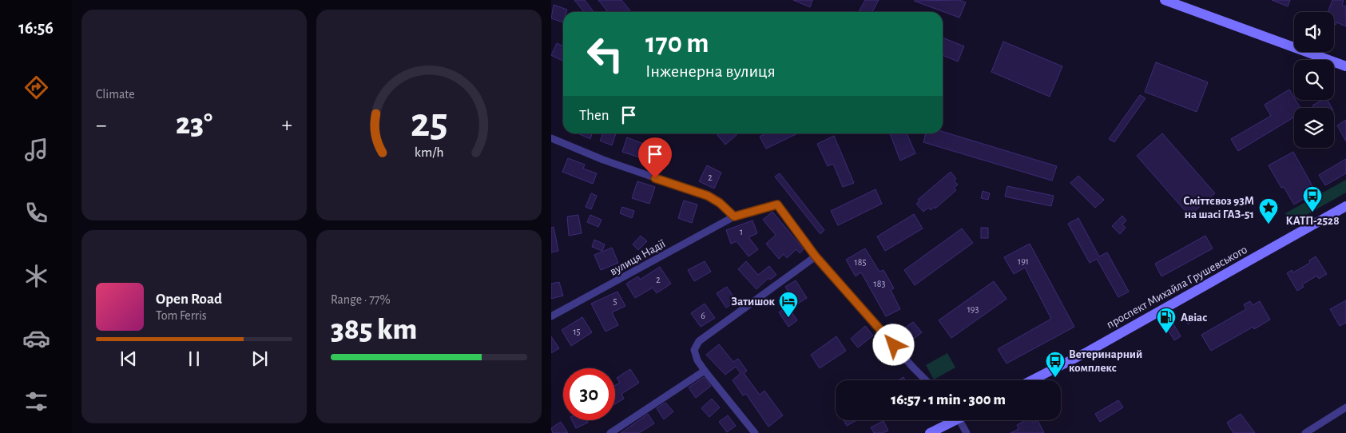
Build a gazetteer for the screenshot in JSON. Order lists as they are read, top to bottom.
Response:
{
  "streets": {
    "street": ["вулиця Надії", "проспект Михайла Грушевського"]
  },
  "places": {
    "bus stop": ["КАТП-2528", "Ветеринарний комплекс"],
    "place": ["Сміттєвоз 93М на шасі ГАЗ-51"],
    "hotel": ["Затишок"],
    "fuel station": ["Авіас"]
  },
  "house_numbers": [
    "2",
    "1",
    "191",
    "185",
    "2",
    "183",
    "5",
    "193",
    "6",
    "15"
  ],
  "page": {
    "tabs": "16:56",
    "tile": [
      "Climate",
      ["Range · 77%", "385 km"]
    ],
    "turn": ["170 m", "Інженерна вулиця"],
    "then": "Then",
    "heat": ["−", "23°", "+"],
    "song": ["Open Road", "Tom Ferris"],
    "limit": "30",
    "trip": "16:57 · 1 min · 300 m",
    "gauge": ["25", "km/h"]
  }
}
